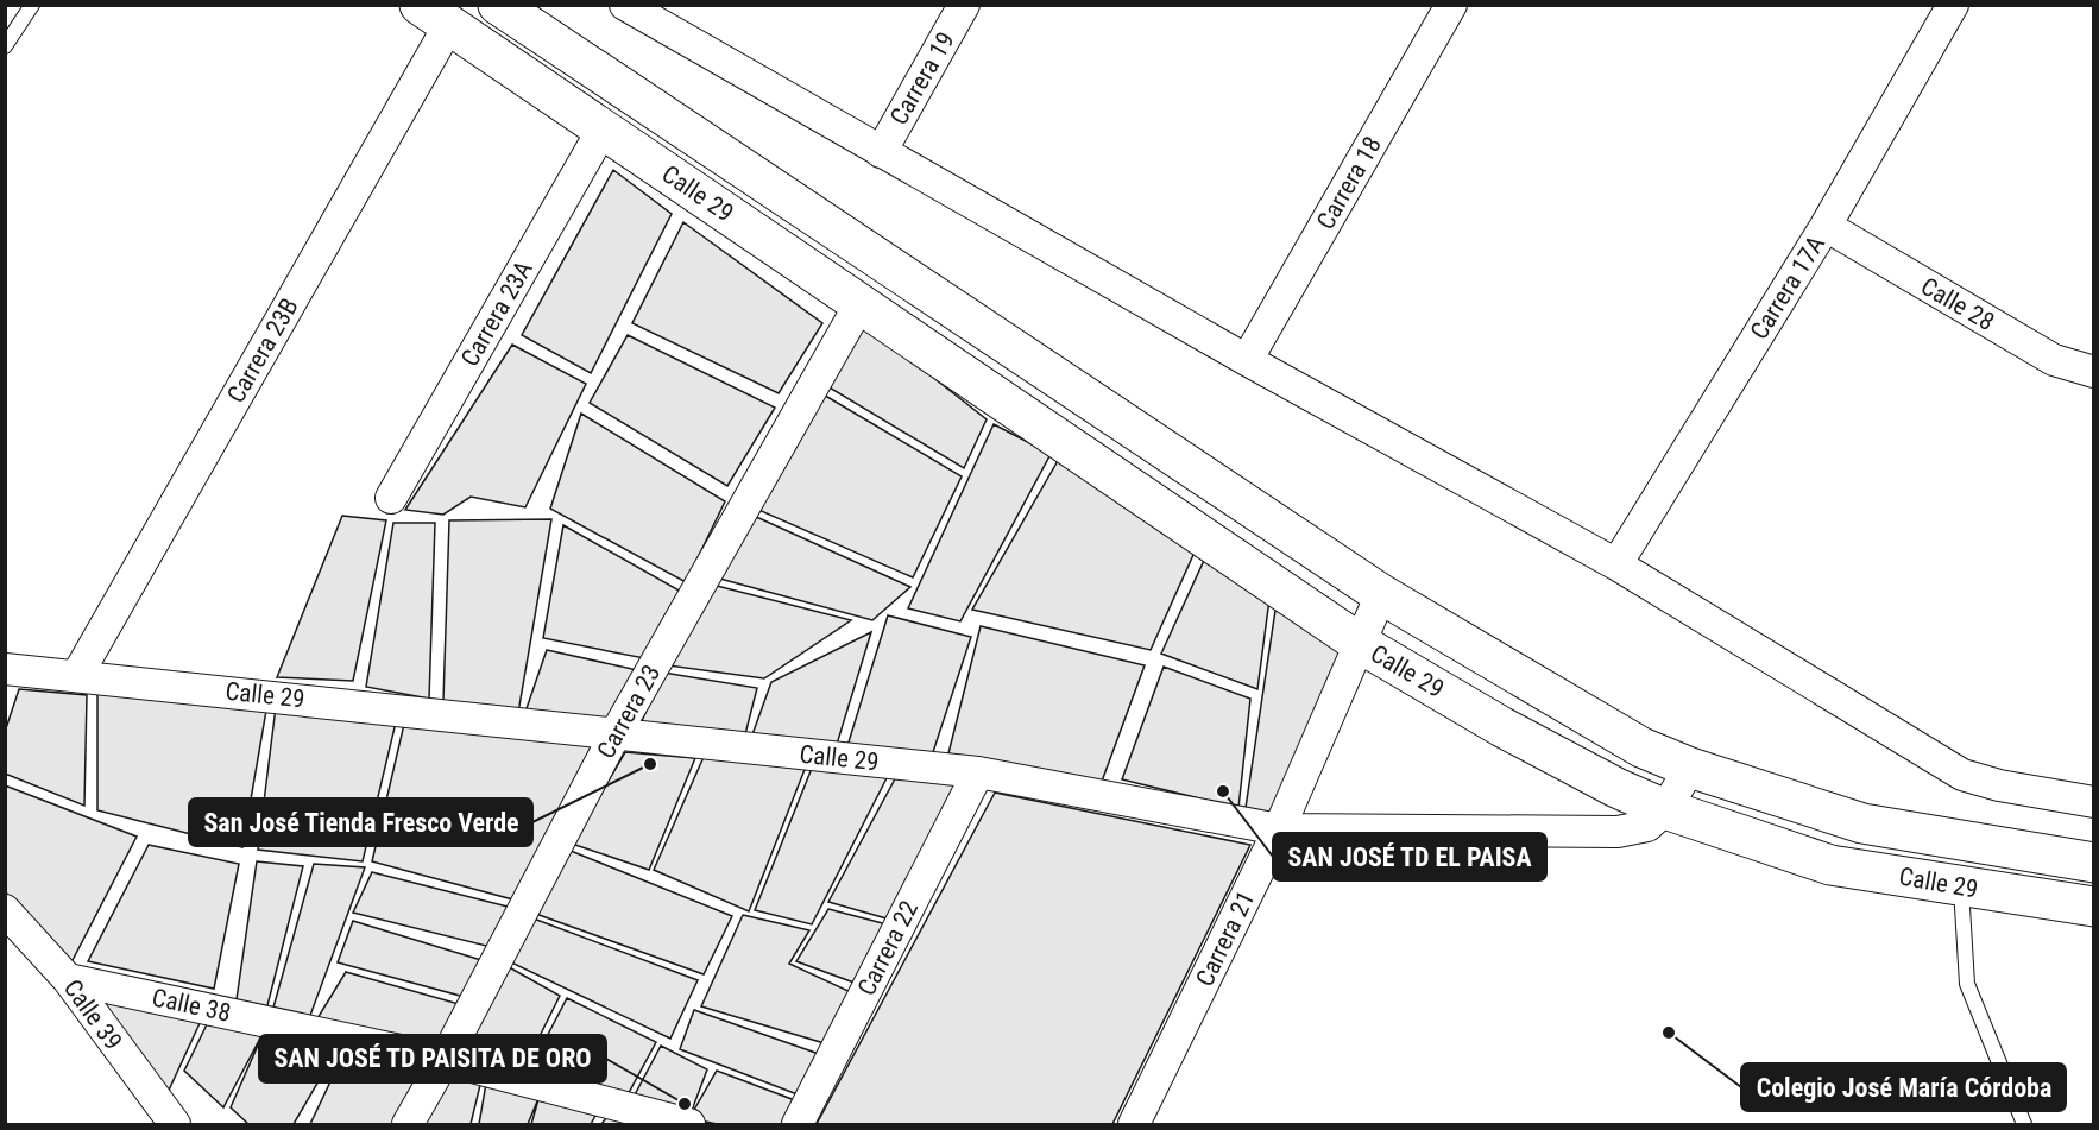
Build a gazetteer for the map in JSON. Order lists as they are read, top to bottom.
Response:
{
  "streets": {
    "main road": ["Calle 29"],
    "street": [
      "Carrera 19",
      "Carrera 18",
      "Carrera 17A",
      "Calle 28",
      "Carrera 23A",
      "Carrera 23B",
      "Carrera 23",
      "Carrera 21",
      "Carrera 22",
      "Calle 38",
      "Calle 39"
    ]
  },
  "crossings": [
    ["Calle 29", "Carrera 23A"],
    ["Calle 29", "Carrera 23B"],
    ["Calle 29", "Carrera 23"],
    ["Calle 29", "Carrera 21"],
    ["Calle 29", "Carrera 22"],
    ["Carrera 17A", "Calle 28"],
    ["Carrera 23", "Calle 38"],
    ["Calle 38", "Calle 39"]
  ],
  "places": [
    "San José Tienda Fresco Verde",
    "SAN JOSÉ TD EL PAISA",
    "Colegio José María Córdoba",
    "SAN JOSÉ TD PAISITA DE ORO"
  ]
}
